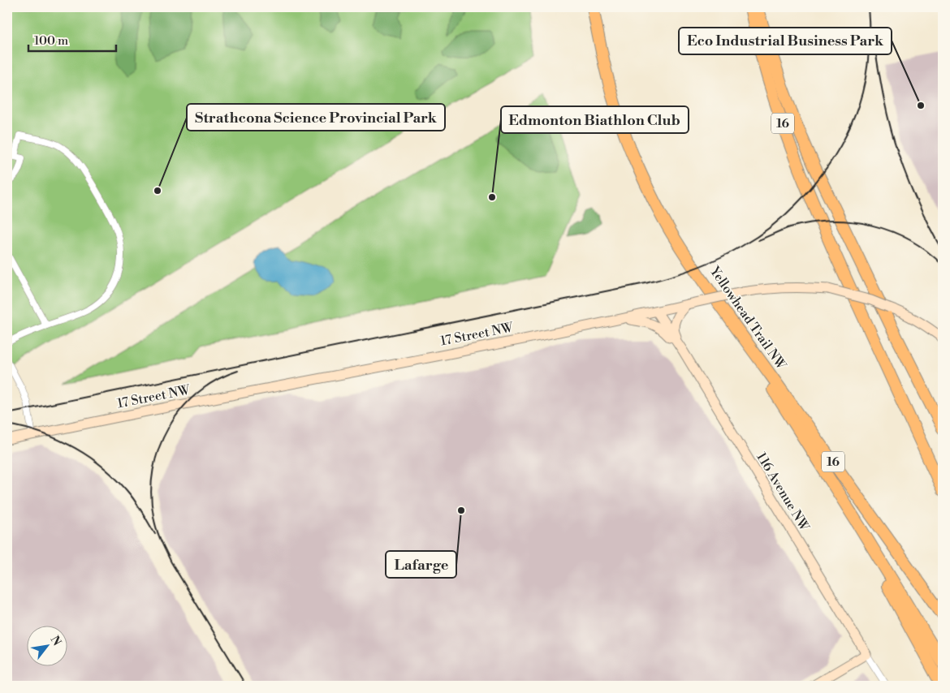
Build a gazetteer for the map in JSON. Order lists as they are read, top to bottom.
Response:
{
  "streets": {
    "highway": ["16", "Yellowhead Trail NW"],
    "main road": ["17 Street NW", "116 Avenue NW"]
  },
  "crossings": [
    ["17 Street NW", "116 Avenue NW"]
  ],
  "places": [
    "Eco Industrial Business Park",
    "Strathcona Science Provincial Park",
    "Edmonton Biathlon Club",
    "Lafarge"
  ],
  "scale_bar": "100 m",
  "north": "top right"
}
